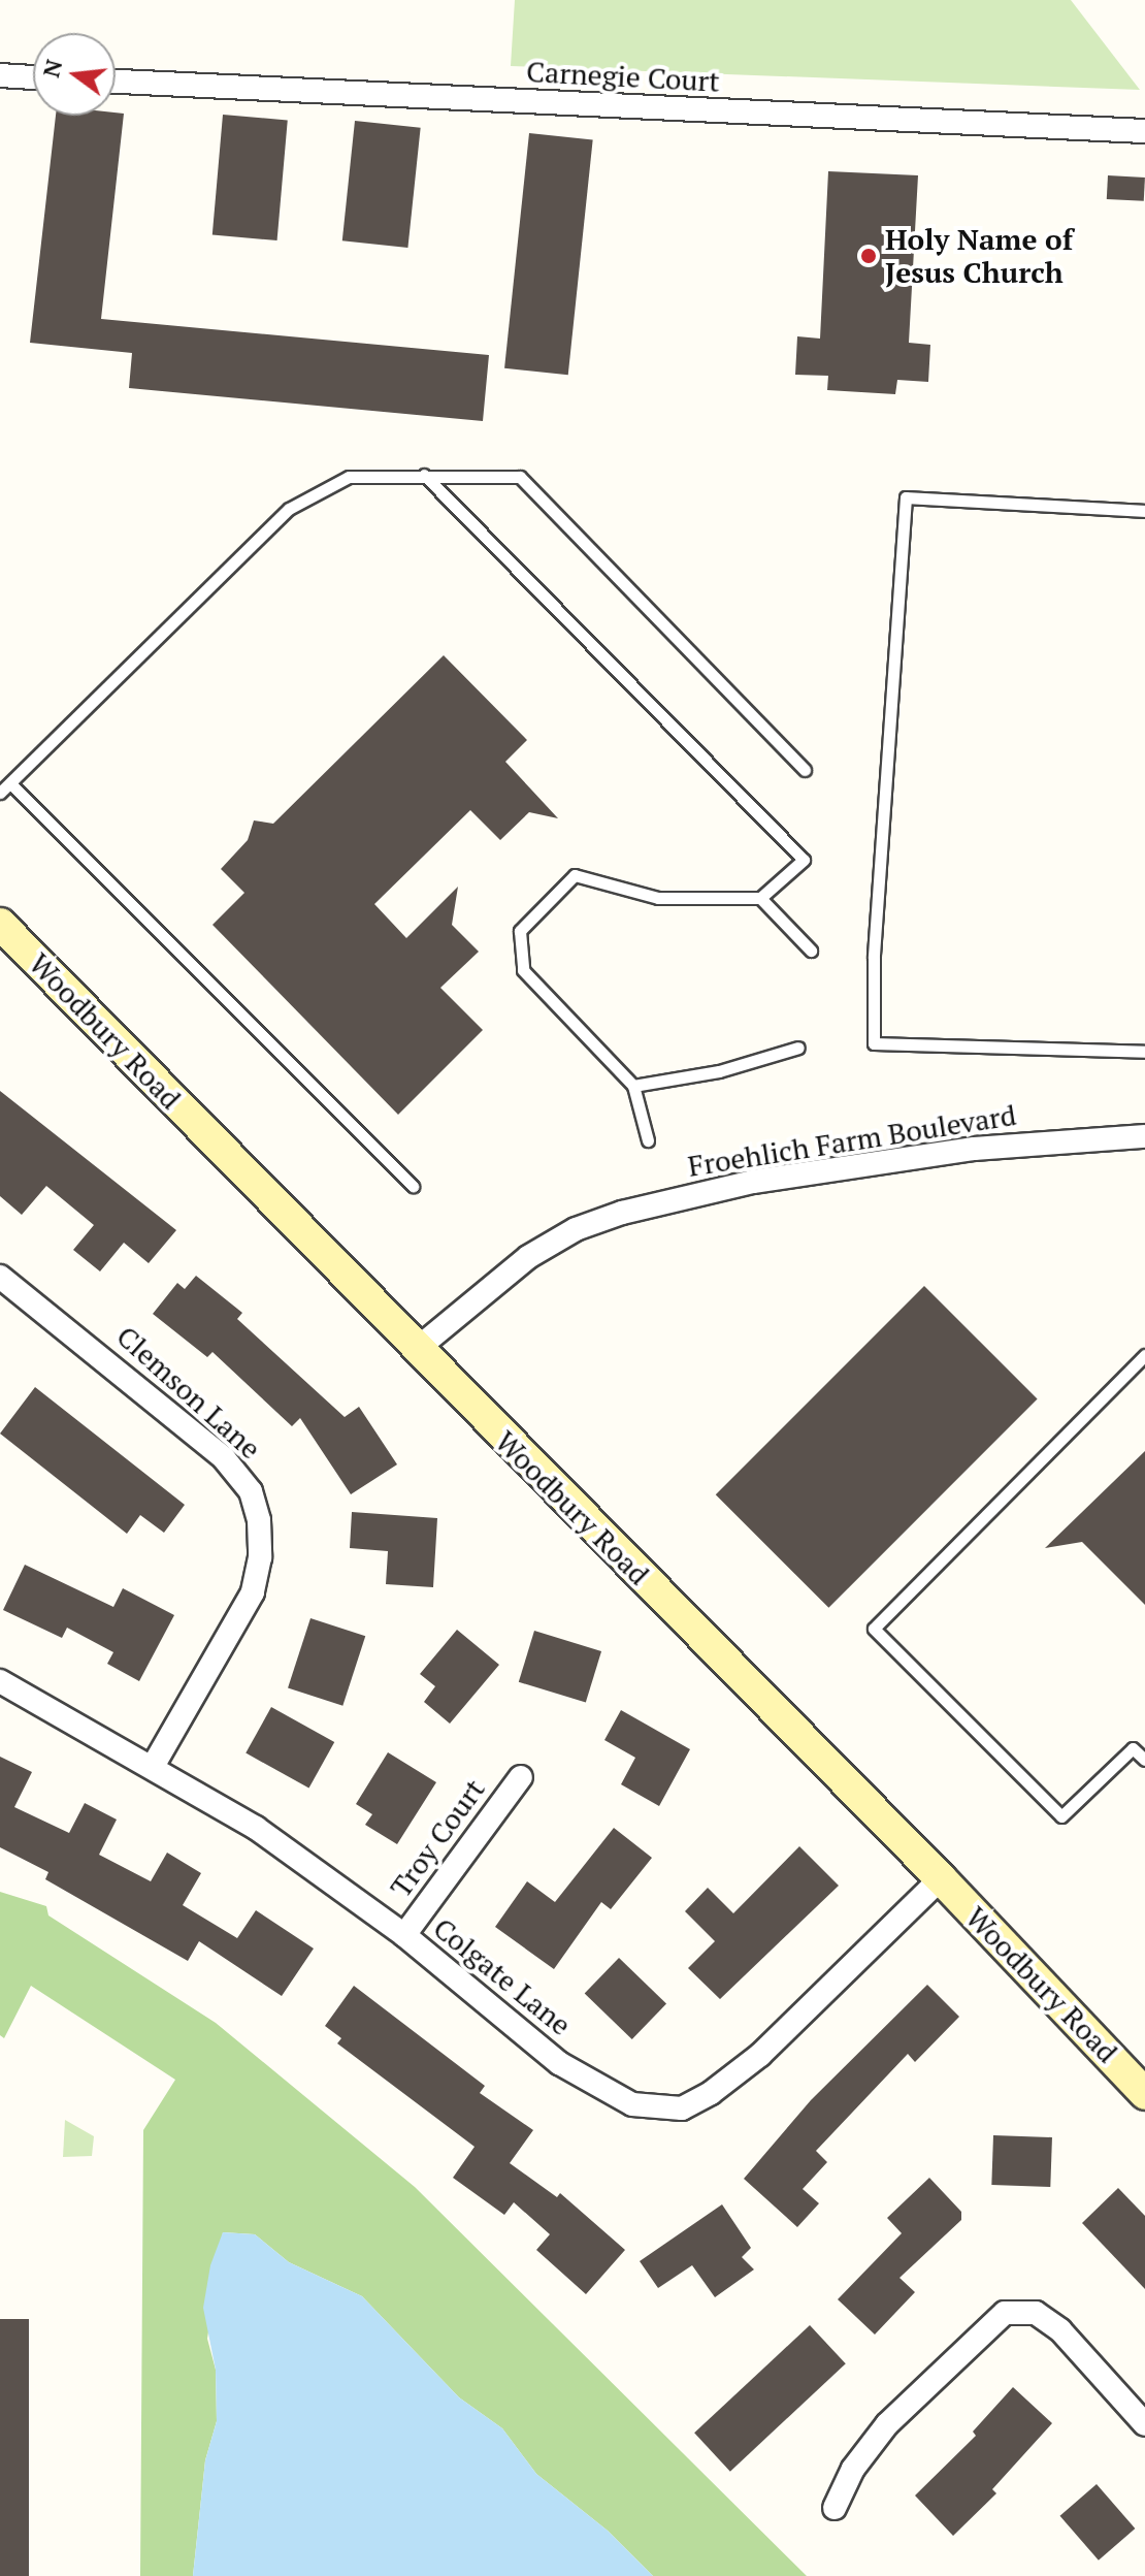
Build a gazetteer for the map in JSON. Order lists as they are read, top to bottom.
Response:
{
  "streets": {
    "main road": ["Woodbury Road"],
    "street": [
      "Carnegie Court",
      "Froehlich Farm Boulevard",
      "Clemson Lane",
      "Troy Court",
      "Colgate Lane"
    ]
  },
  "crossings": [
    ["Woodbury Road", "Froehlich Farm Boulevard"],
    ["Woodbury Road", "Colgate Lane"],
    ["Clemson Lane", "Colgate Lane"],
    ["Troy Court", "Colgate Lane"]
  ],
  "places": ["Holy Name of Jesus Church"],
  "north": "left"
}
